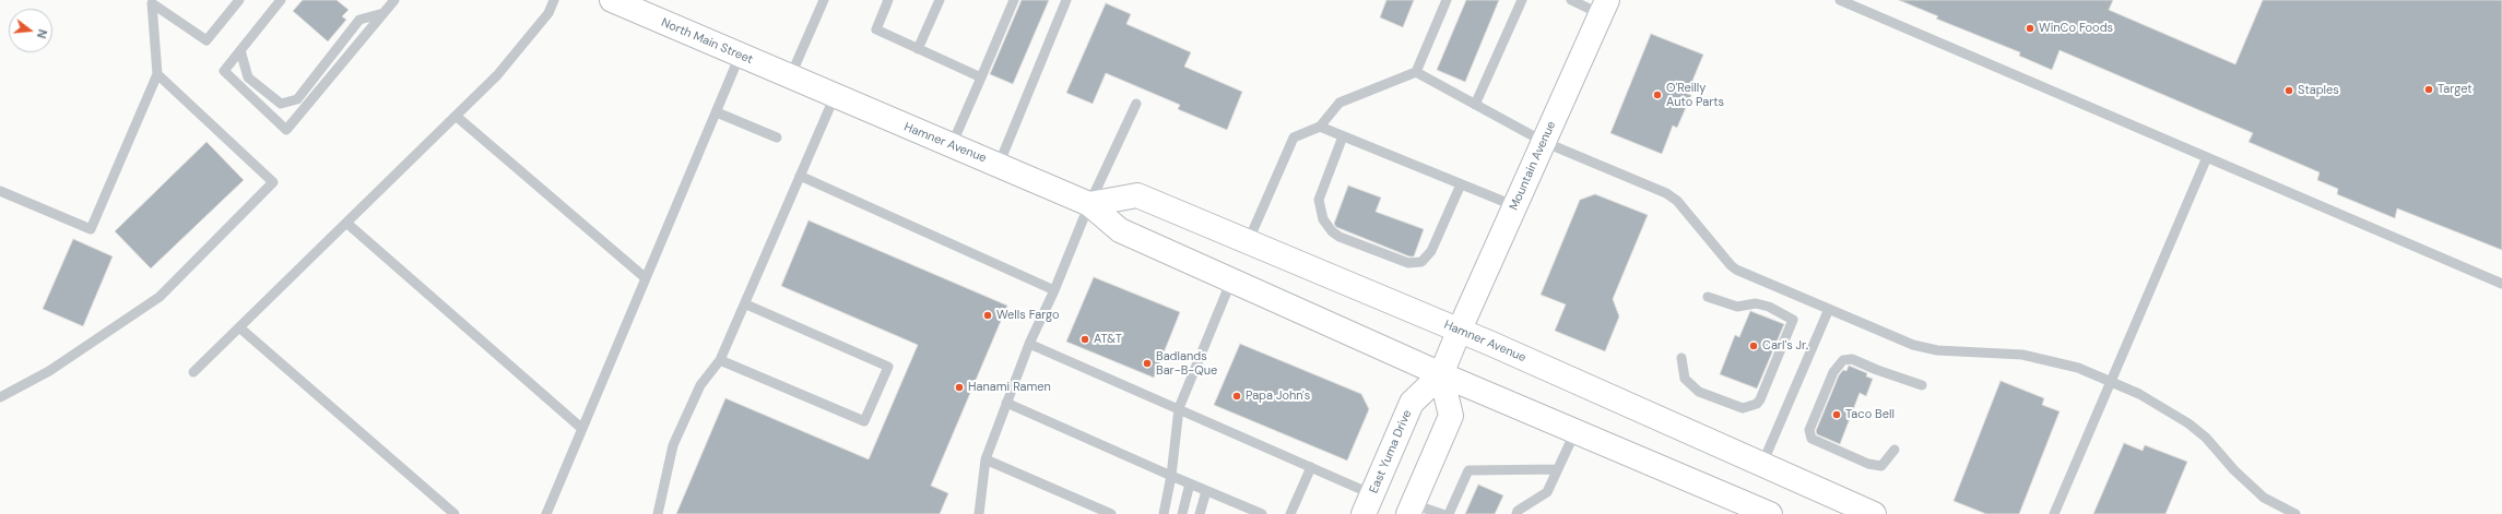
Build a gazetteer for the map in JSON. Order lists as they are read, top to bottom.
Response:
{
  "streets": {
    "main road": [
      "North Main Street",
      "Hamner Avenue",
      "Mountain Avenue",
      "East Yuma Drive"
    ]
  },
  "crossings": [
    ["North Main Street", "Hamner Avenue"],
    ["Hamner Avenue", "Mountain Avenue"],
    ["Hamner Avenue", "East Yuma Drive"],
    ["Mountain Avenue", "East Yuma Drive"]
  ],
  "places": [
    "WinCo Foods",
    "Target",
    "Staples",
    "O'Reilly Auto Parts",
    "Wells Fargo",
    "AT&T",
    "Carl's Jr.",
    "Badlands Bar-B-Que",
    "Hanami Ramen",
    "Papa John's",
    "Taco Bell"
  ],
  "north": "right"
}
